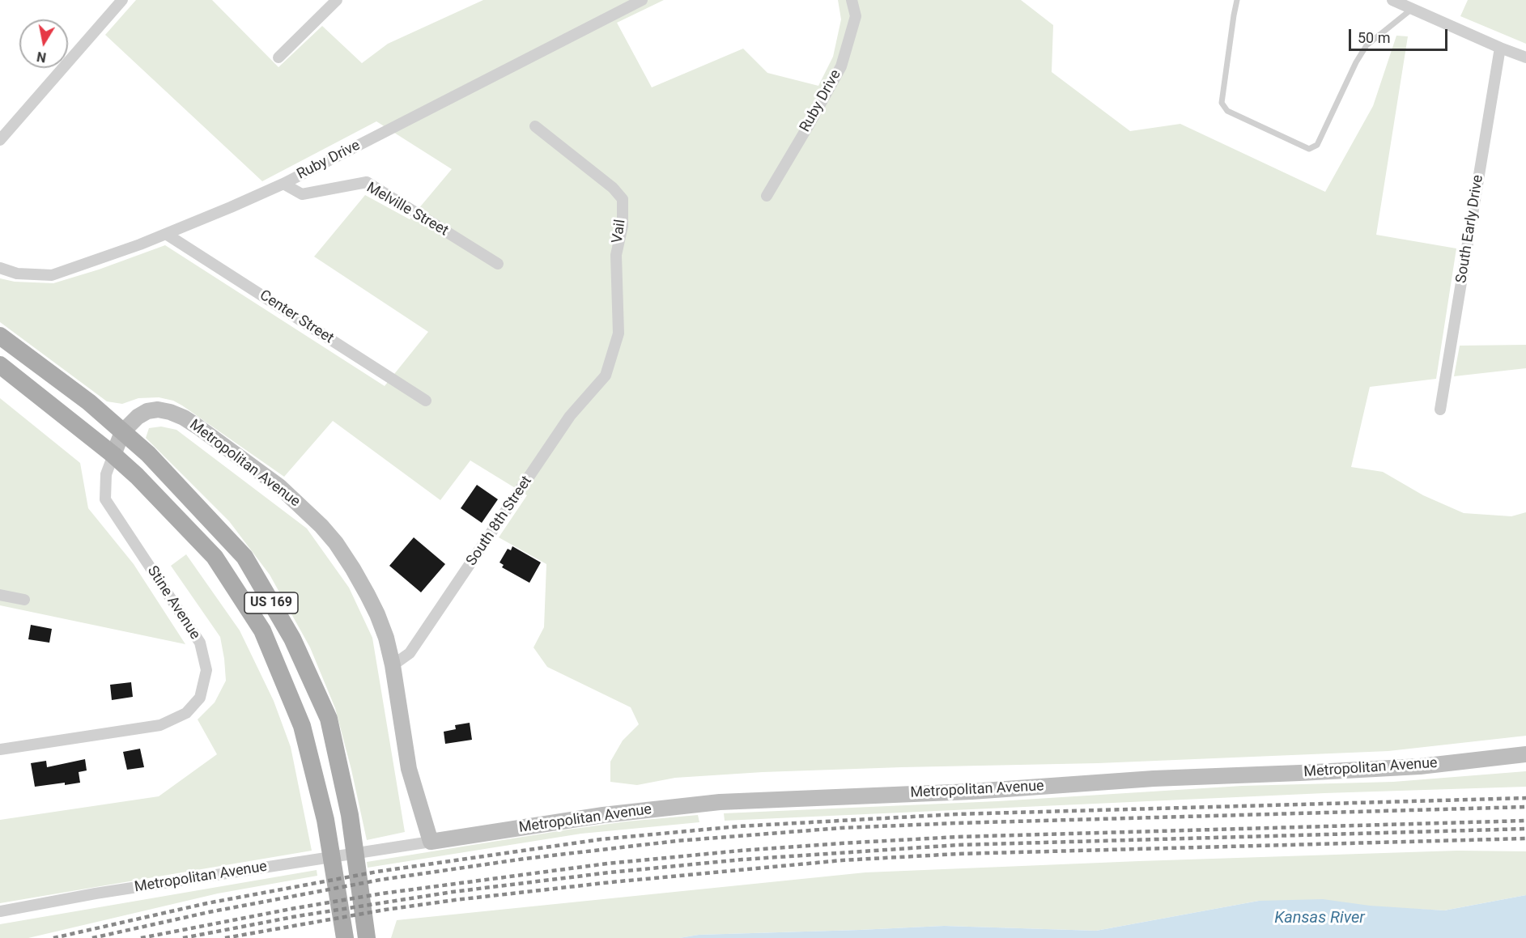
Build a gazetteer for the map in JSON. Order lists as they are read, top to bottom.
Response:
{
  "streets": {
    "main road": ["Metropolitan Avenue", "US 169"],
    "street": [
      "Ruby Drive",
      "Melville Street",
      "South Early Drive",
      "Vail",
      "Center Street",
      "South 8th Street",
      "Stine Avenue"
    ]
  },
  "crossings": [
    ["Ruby Drive", "Melville Street"],
    ["Ruby Drive", "Center Street"],
    ["Vail", "South 8th Street"],
    ["Metropolitan Avenue", "South 8th Street"],
    ["Metropolitan Avenue", "US 169"],
    ["Stine Avenue", "US 169"]
  ],
  "water": ["Kansas River"],
  "scale_bar": "50 m",
  "north": "bottom"
}
